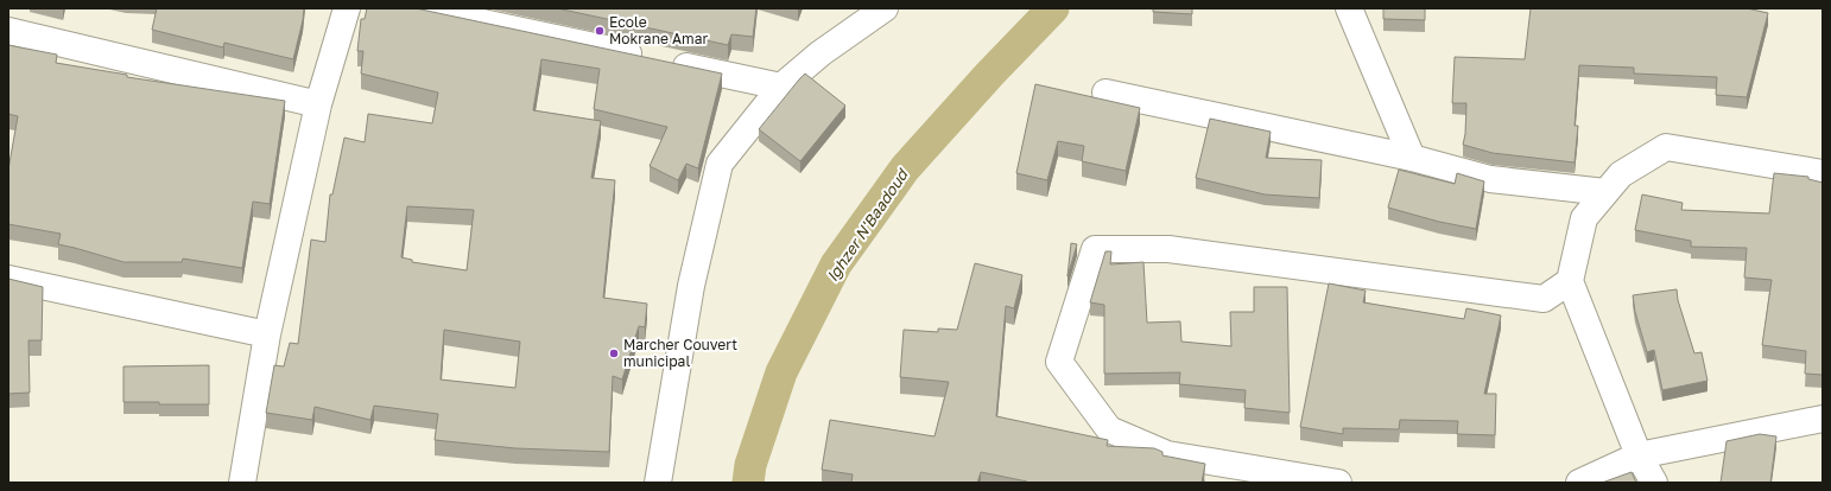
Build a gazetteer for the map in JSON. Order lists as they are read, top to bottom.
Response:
{
  "water": ["Ighzer N'Baadoud"],
  "places": ["Ecole Mokrane Amar", "Marcher Couvert municipal"]
}
